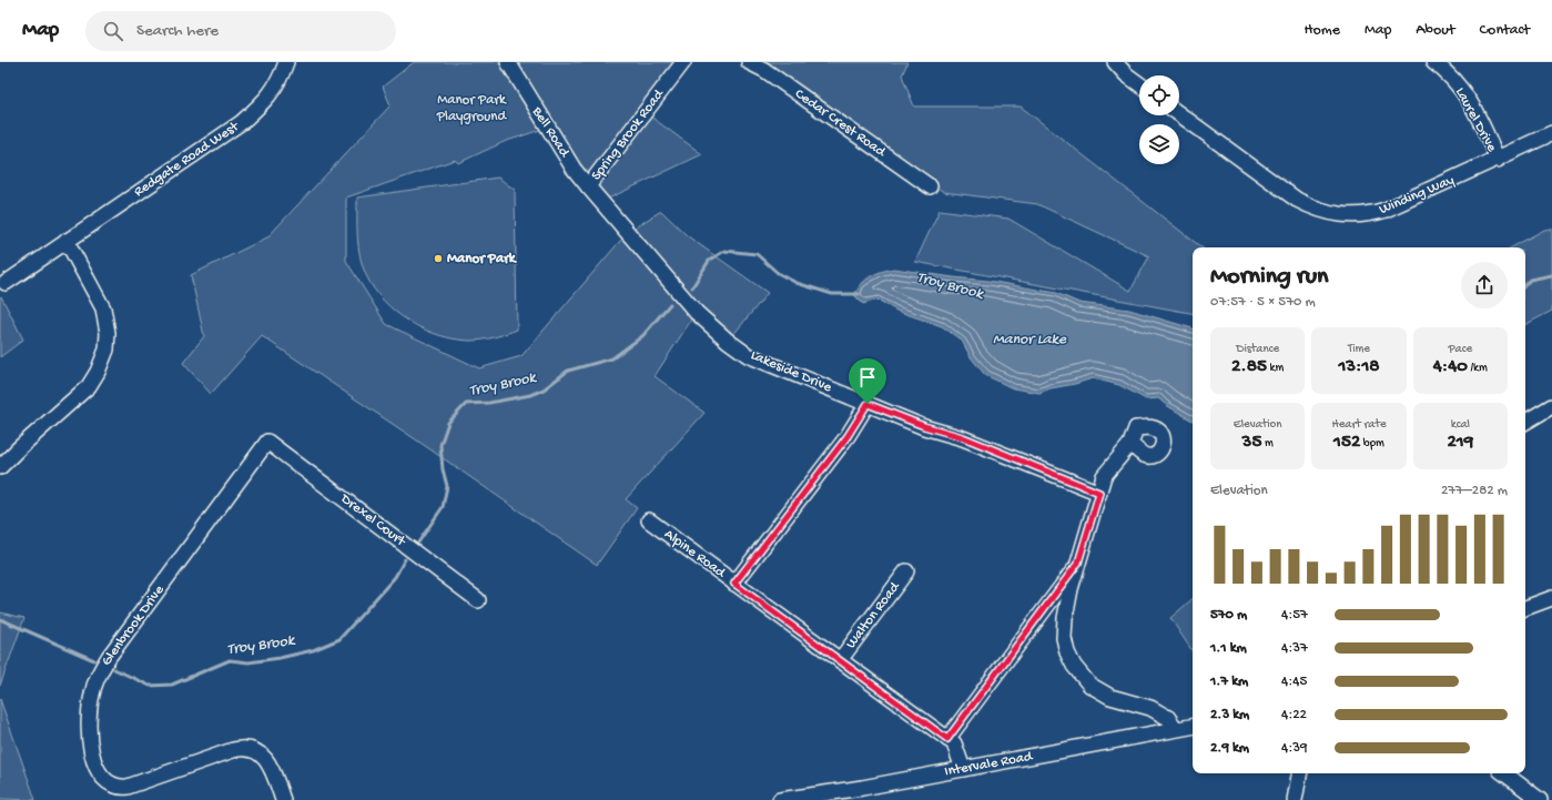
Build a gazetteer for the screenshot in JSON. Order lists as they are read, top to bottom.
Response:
{
  "streets": {
    "street": [
      "Laurel Drive",
      "Cedar Crest Road",
      "Bell Road",
      "Spring Brook Road",
      "Redgate Road West",
      "Winding Way",
      "Lakeside Drive",
      "Drexel Court",
      "Alpine Road",
      "Walton Road",
      "Glenbrook Drive",
      "Intervale Road"
    ]
  },
  "crossings": [
    ["Laurel Drive", "Winding Way"],
    ["Bell Road", "Spring Brook Road"],
    ["Bell Road", "Lakeside Drive"],
    ["Drexel Court", "Glenbrook Drive"],
    ["Alpine Road", "Walton Road"],
    ["Alpine Road", "Intervale Road"]
  ],
  "water": ["Troy Brook", "Manor Lake"],
  "parks": ["Manor Park Playground"],
  "places": ["Manor Park"],
  "page": {
    "header": "Map",
    "search": "Search here",
    "nav": [
      "Home",
      "Map",
      "About",
      "Contact"
    ],
    "heading": ["Morning run", "07:57 · 5 × 570 m"],
    "stats": [
      ["Distance", "2.85 km"],
      ["Time", "13:18"],
      ["Pace", "4:40 /km"],
      ["Elevation", "35 m"],
      ["Heart rate", "152 bpm"],
      ["kcal", "219"]
    ],
    "chart": ["Elevation", "277–282 m"],
    "list": [
      {
        "name": "570 m",
        "note": "4:57"
      },
      {
        "name": "1.1 km",
        "note": "4:37"
      },
      {
        "name": "1.7 km",
        "note": "4:45"
      },
      {
        "name": "2.3 km",
        "note": "4:22"
      },
      {
        "name": "2.9 km",
        "note": "4:39"
      }
    ]
  }
}
